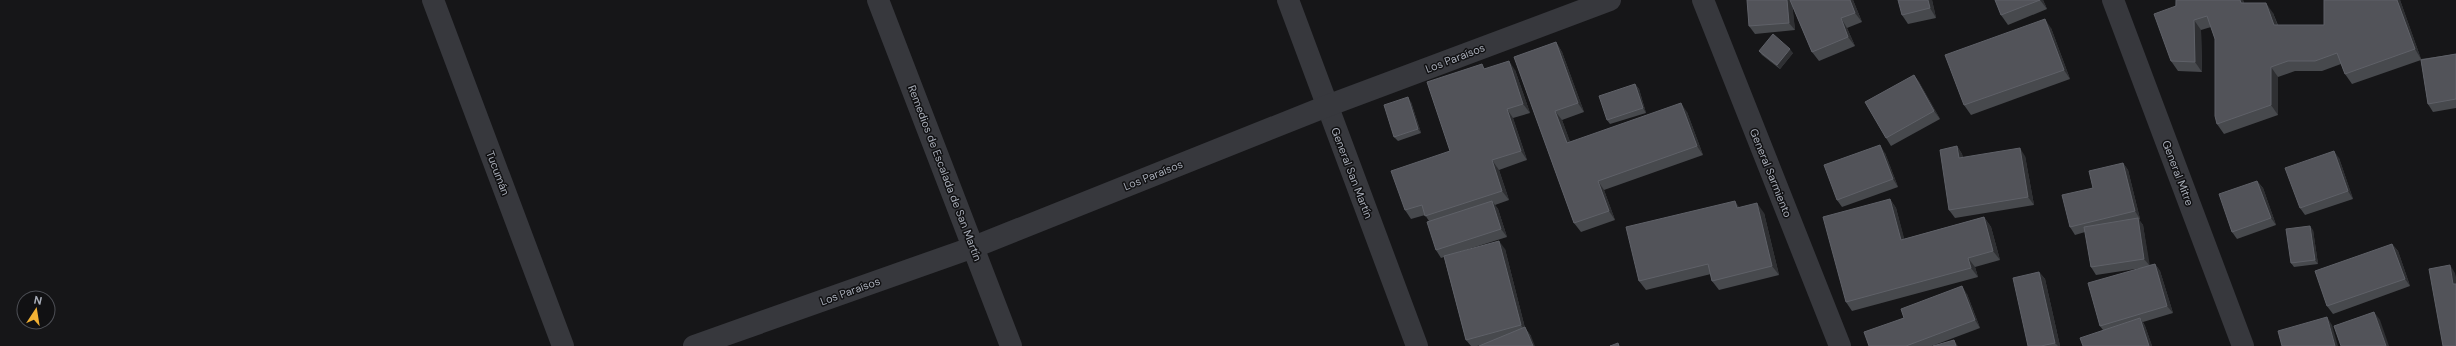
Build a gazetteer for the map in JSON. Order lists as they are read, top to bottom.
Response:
{
  "streets": {
    "street": [
      "Los Paraísos",
      "Tucumán",
      "Remedios de Escalada de San Martín",
      "General San Martín",
      "General Sarmiento",
      "General Mitre"
    ]
  },
  "crossings": [
    ["Los Paraísos", "Remedios de Escalada de San Martín"],
    ["Los Paraísos", "General San Martín"]
  ],
  "north": "top"
}
